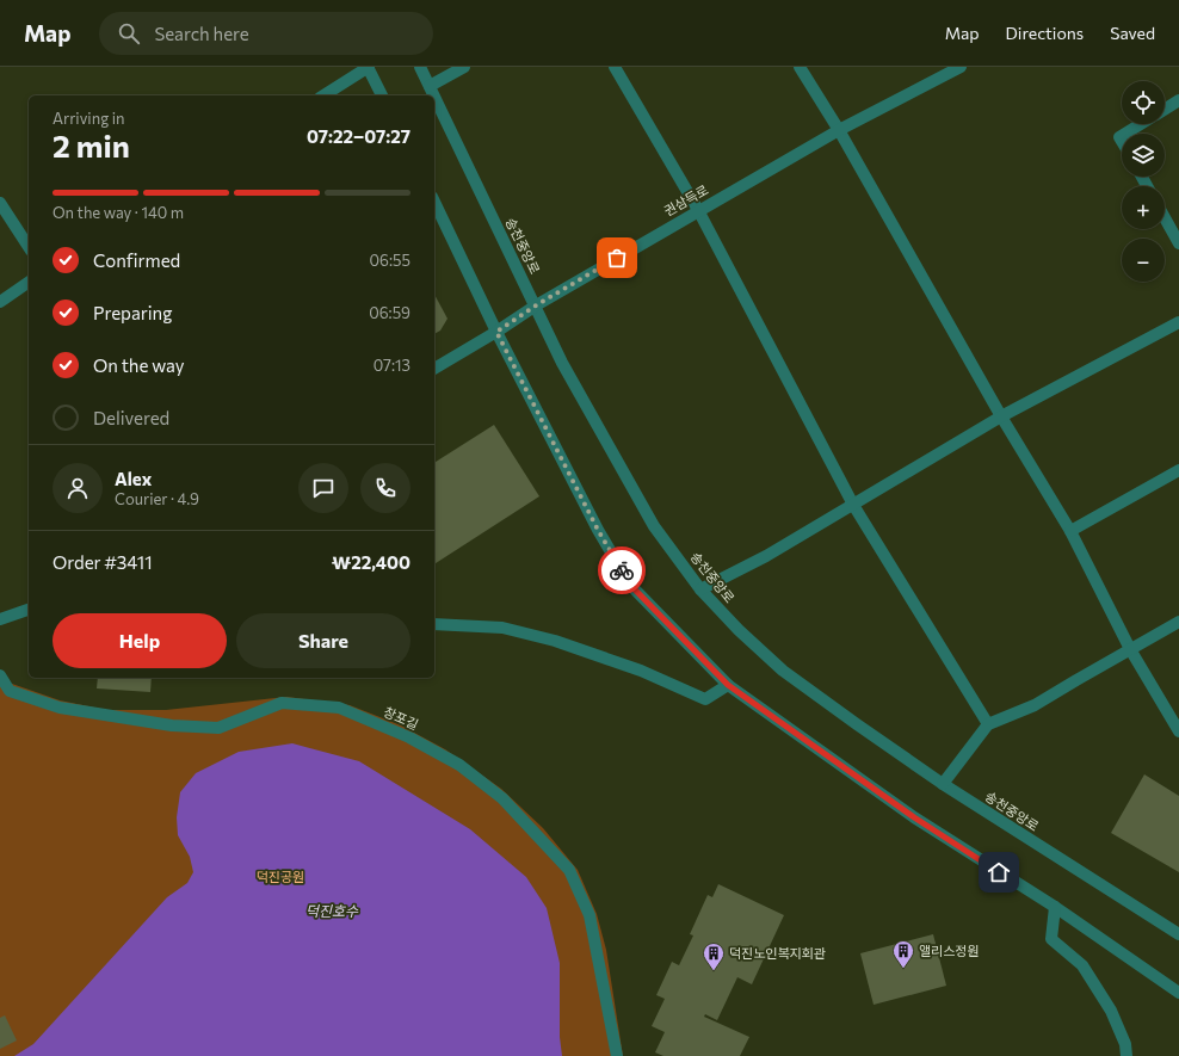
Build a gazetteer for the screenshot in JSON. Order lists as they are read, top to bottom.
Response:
{
  "streets": {
    "street": ["권삼득로", "송천중앙로", "창포길"]
  },
  "crossings": [
    ["권삼득로", "송천중앙로"]
  ],
  "water": ["덕진호수"],
  "parks": ["덕진공원"],
  "places": {
    "building": ["앨리스정원", "덕진노인복지회관"]
  },
  "page": {
    "header": "Map",
    "search": "Search here",
    "nav": ["Map", "Directions", "Saved"],
    "map_buttons": ["+", "−"],
    "heading": ["2 min", "Arriving in", "07:22–07:27"],
    "panel": [
      "Alex",
      "Courier · 4.9",
      "Order #3411",
      "₩22,400"
    ],
    "bar": "On the way · 140 m",
    "list": [
      ["Confirmed", "06:55"],
      ["Preparing", "06:59"],
      ["On the way", "07:13"],
      "Delivered"
    ],
    "buttons": ["Help", "Share"]
  }
}
